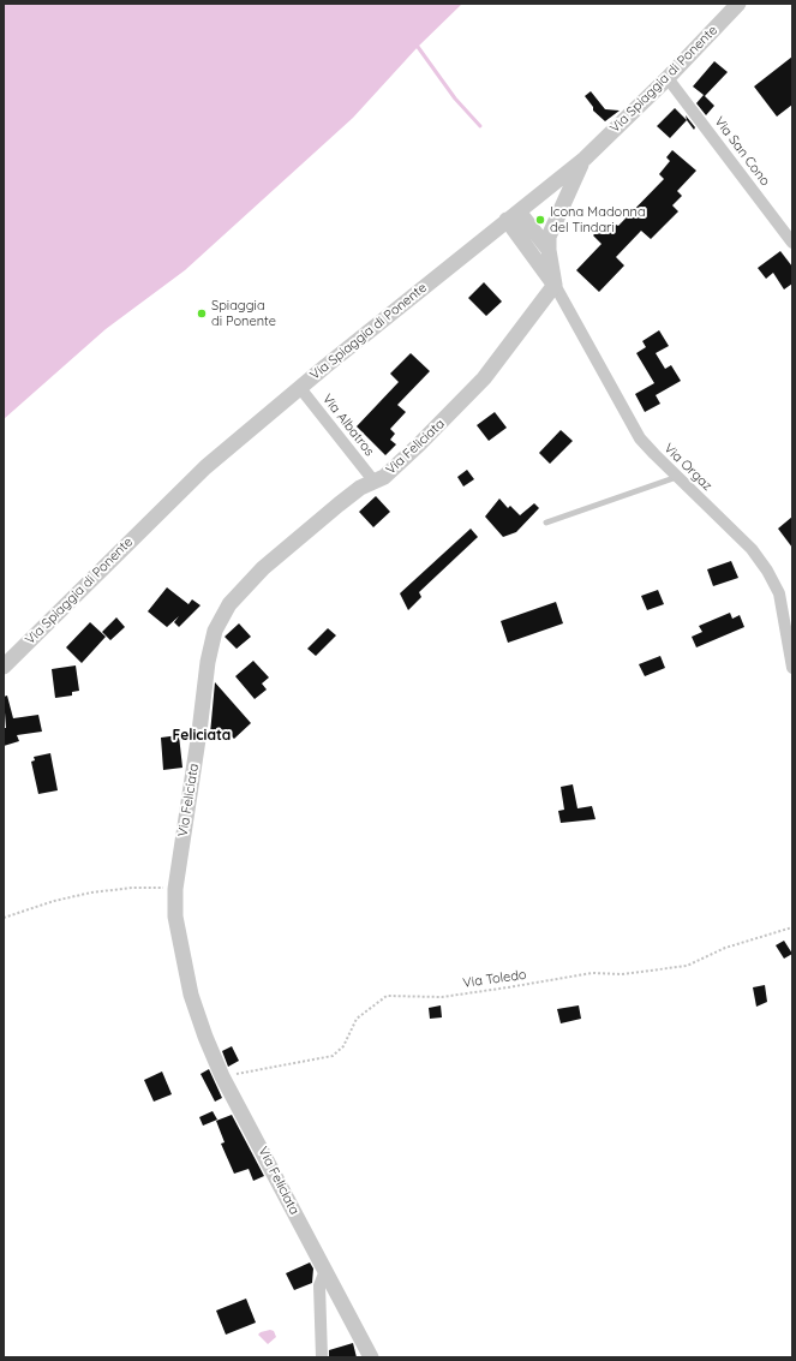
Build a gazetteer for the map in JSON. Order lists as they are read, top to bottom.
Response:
{
  "streets": {
    "street": [
      "Via Spiaggia di Ponente",
      "Via San Cono",
      "Via Albatros",
      "Via Feliciata",
      "Via Orgaz"
    ],
    "path": ["Via Toledo"]
  },
  "crossings": [
    ["Via Spiaggia di Ponente", "Via San Cono"],
    ["Via Spiaggia di Ponente", "Via Albatros"],
    ["Via Albatros", "Via Feliciata"],
    ["Via Feliciata", "Via Orgaz"],
    ["Via Feliciata", "Via Toledo"]
  ],
  "districts": ["Feliciata"],
  "places": ["Icona Madonna del Tindari", "Spiaggia di Ponente"]
}
